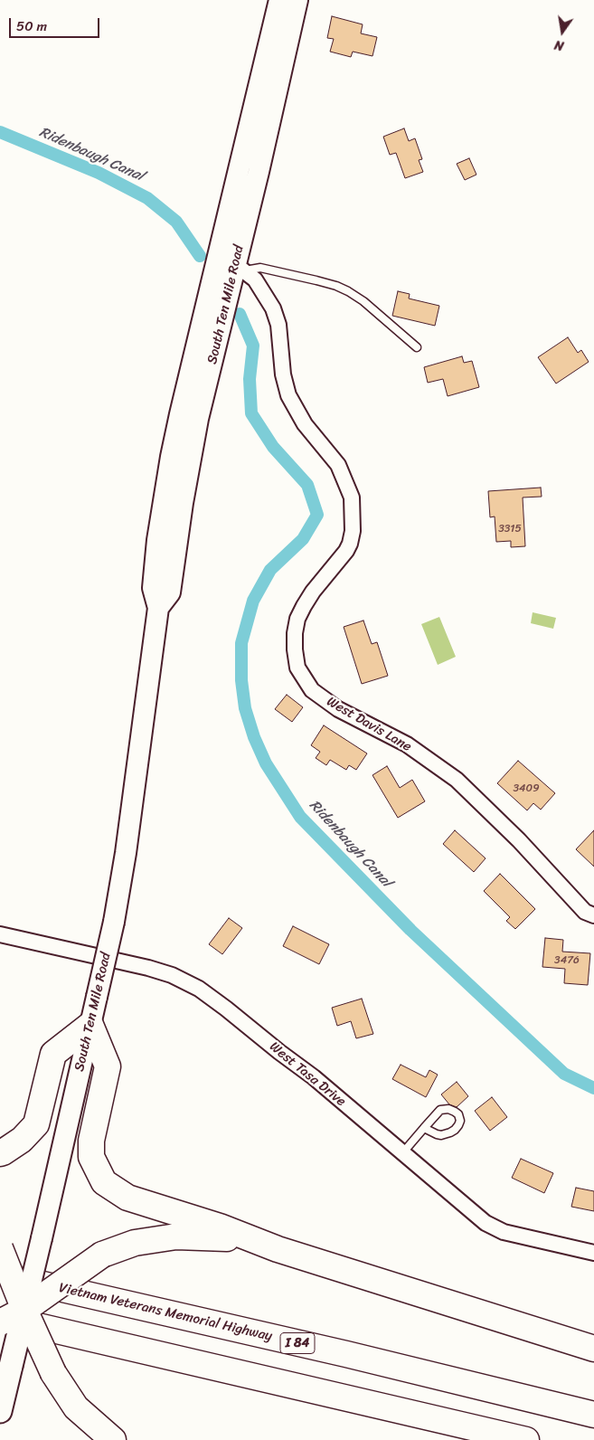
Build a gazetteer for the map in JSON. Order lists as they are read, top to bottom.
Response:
{
  "streets": {
    "highway": ["Vietnam Veterans Memorial Highway", "I 84"],
    "main road": ["South Ten Mile Road"],
    "street": ["West Davis Lane", "West Tasa Drive"]
  },
  "crossings": [
    ["South Ten Mile Road", "West Davis Lane"]
  ],
  "water": ["Ridenbaugh Canal"],
  "house_numbers": ["3315", "3409", "3476"],
  "scale_bar": "50 m",
  "north": "bottom"
}
